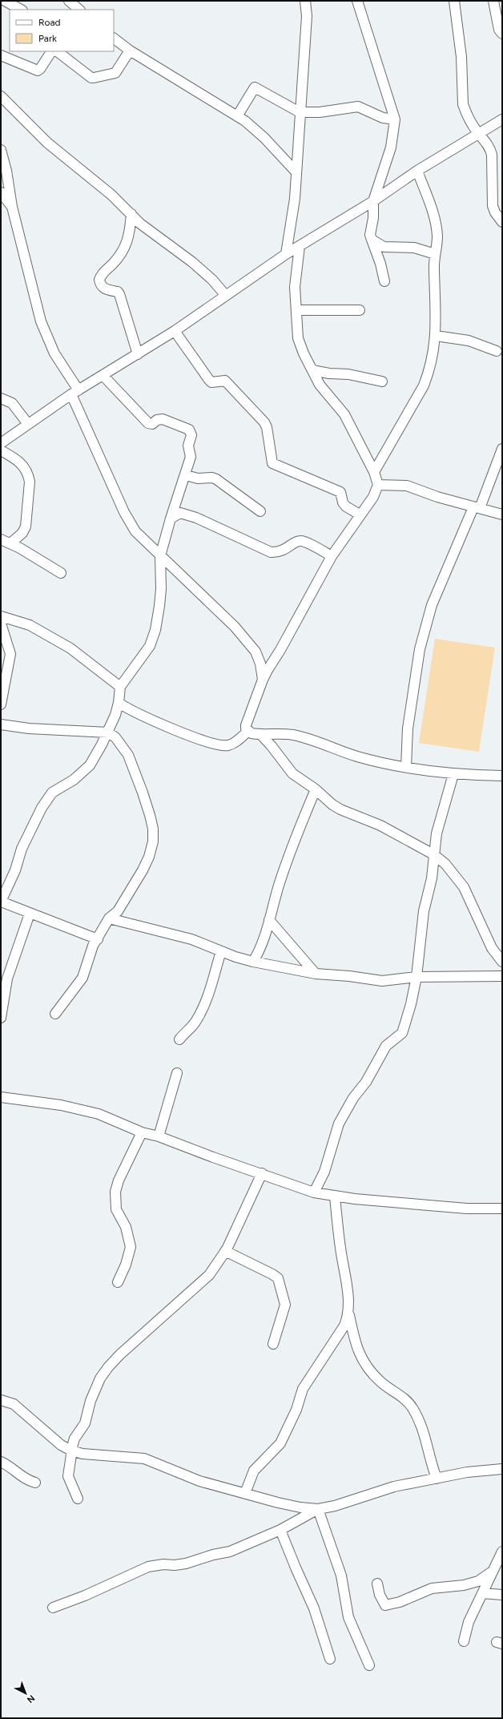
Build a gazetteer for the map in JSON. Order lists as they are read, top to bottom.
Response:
{
  "legend": ["Road", "Park"],
  "north": "bottom right"
}
